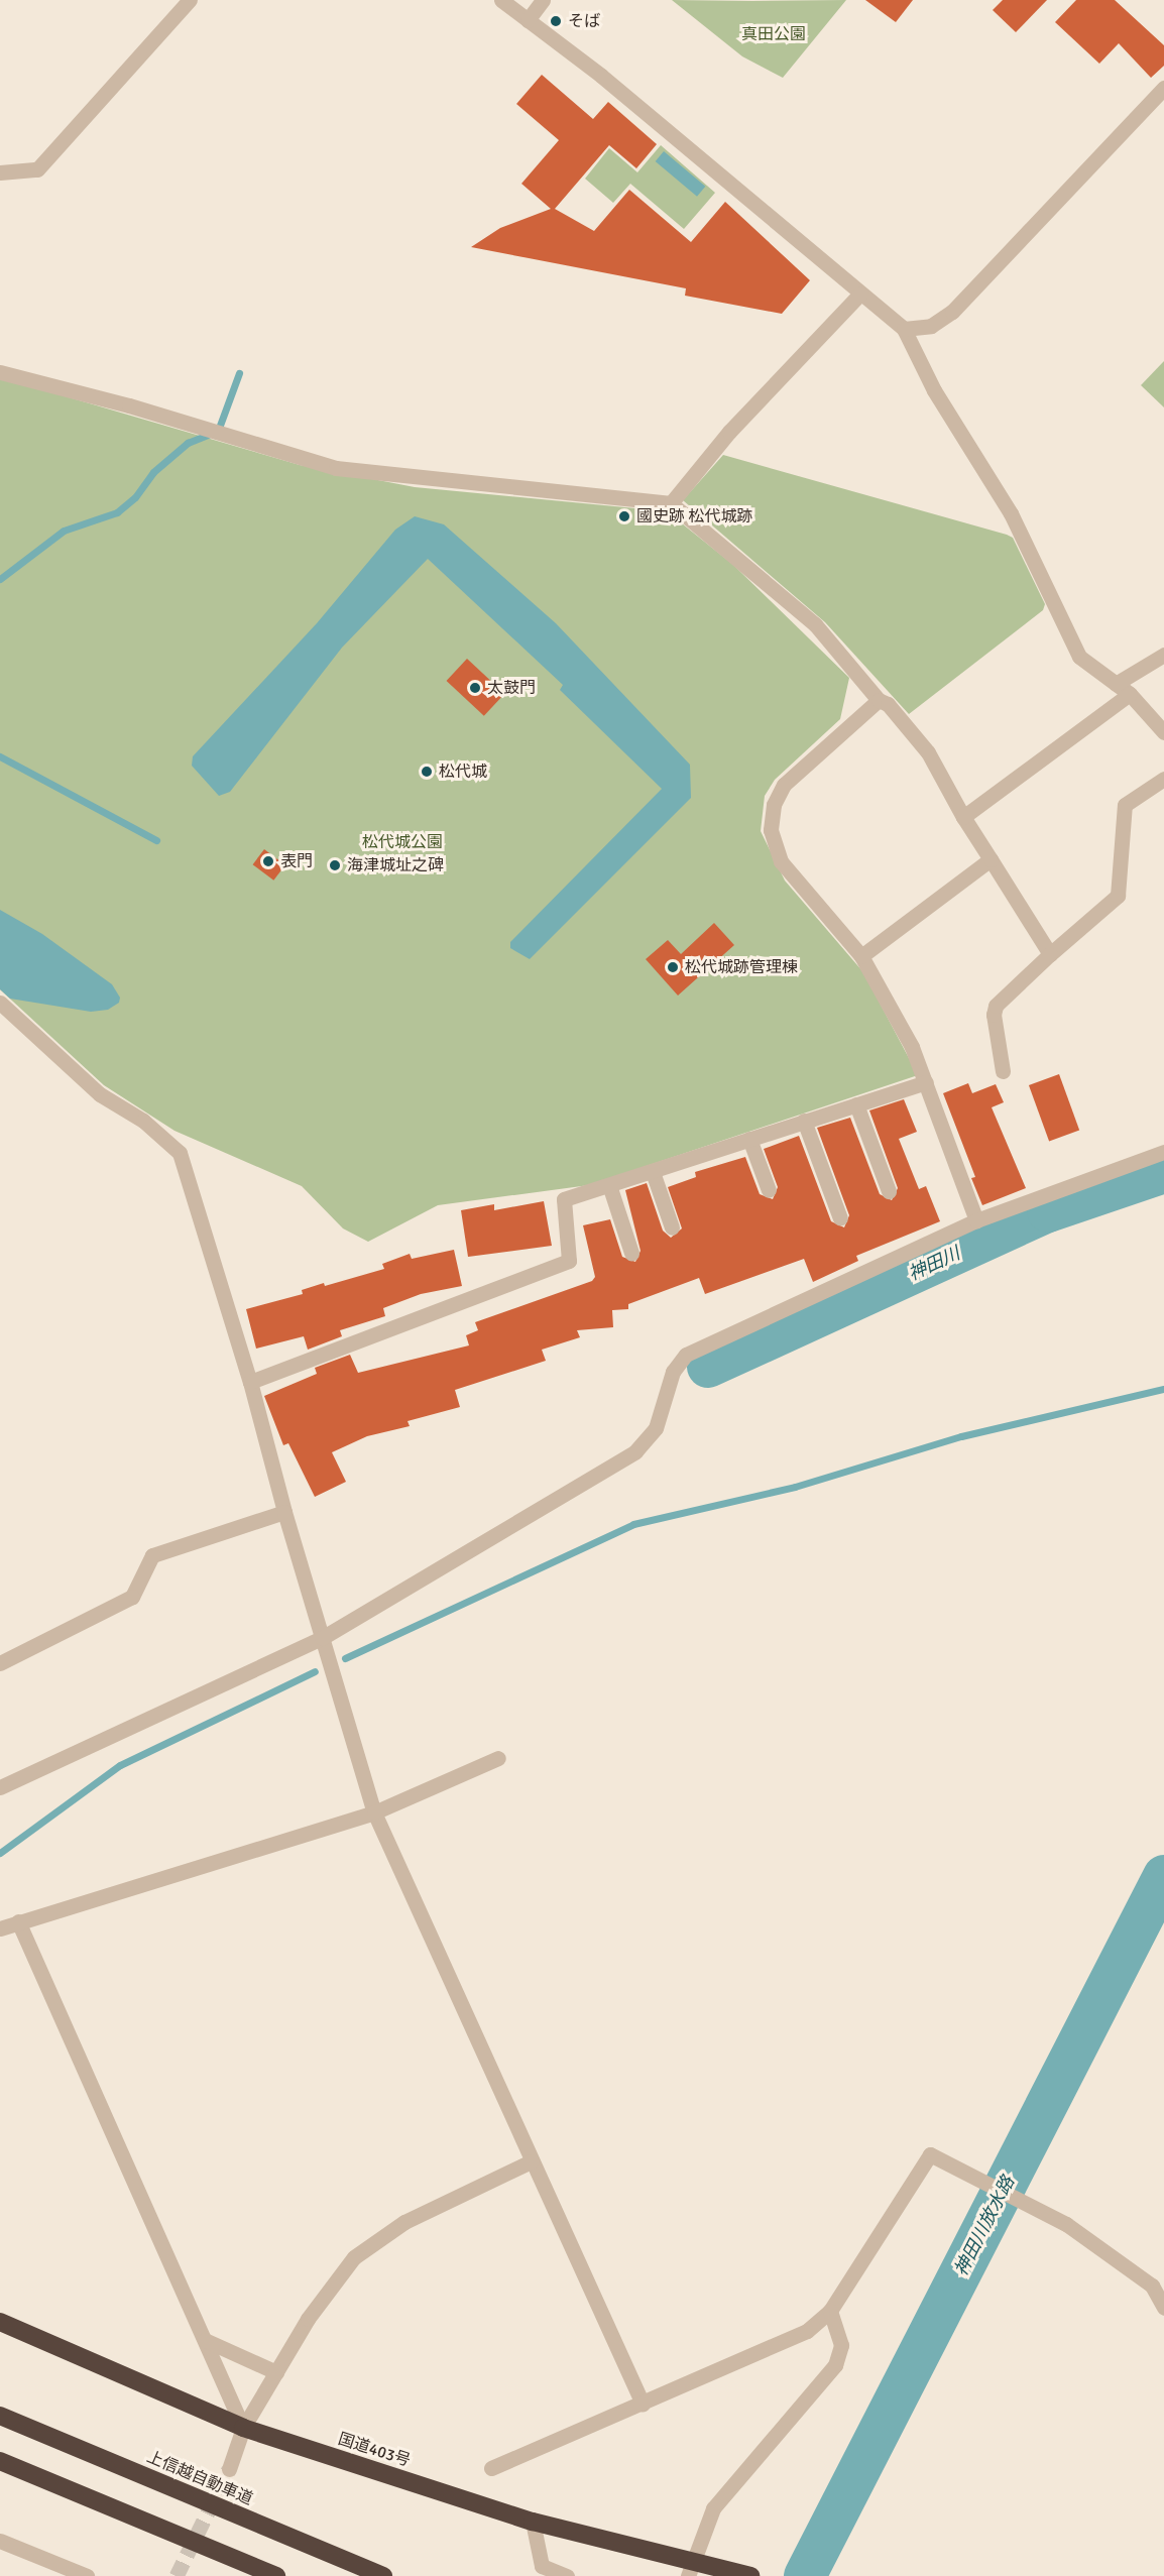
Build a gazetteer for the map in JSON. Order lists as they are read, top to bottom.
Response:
{
  "streets": {
    "highway": ["国道403号", "上信越自動車道"]
  },
  "water": ["神田川", "神田川放水路"],
  "parks": ["真田公園", "松代城公園"],
  "places": [
    "そば",
    "國史跡 松代城跡",
    "太鼓門",
    "松代城",
    "表門",
    "海津城址之碑",
    "松代城跡管理棟"
  ]
}
